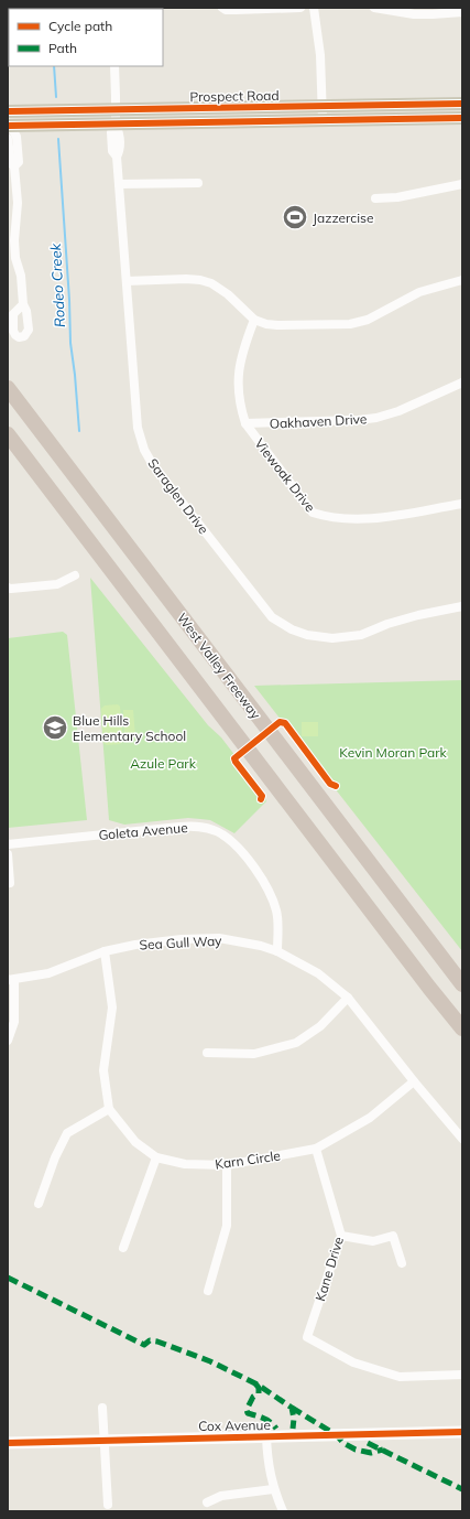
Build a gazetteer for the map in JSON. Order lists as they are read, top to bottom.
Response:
{
  "streets": {
    "highway": ["West Valley Freeway"],
    "main road": ["Prospect Road", "Cox Avenue"],
    "street": [
      "Oakhaven Drive",
      "Viewoak Drive",
      "Saraglen Drive",
      "Goleta Avenue",
      "Sea Gull Way",
      "Karn Circle",
      "Kane Drive"
    ]
  },
  "crossings": [
    ["Prospect Road", "Saraglen Drive"],
    ["Oakhaven Drive", "Viewoak Drive"],
    ["Goleta Avenue", "Sea Gull Way"],
    ["Sea Gull Way", "Karn Circle"],
    ["Karn Circle", "Kane Drive"]
  ],
  "water": ["Rodeo Creek"],
  "parks": ["Kevin Moran Park", "Azule Park"],
  "places": {
    "sports": ["Jazzercise"],
    "school or university": ["Blue Hills Elementary School"]
  },
  "legend": ["Cycle path", "Path"]
}
